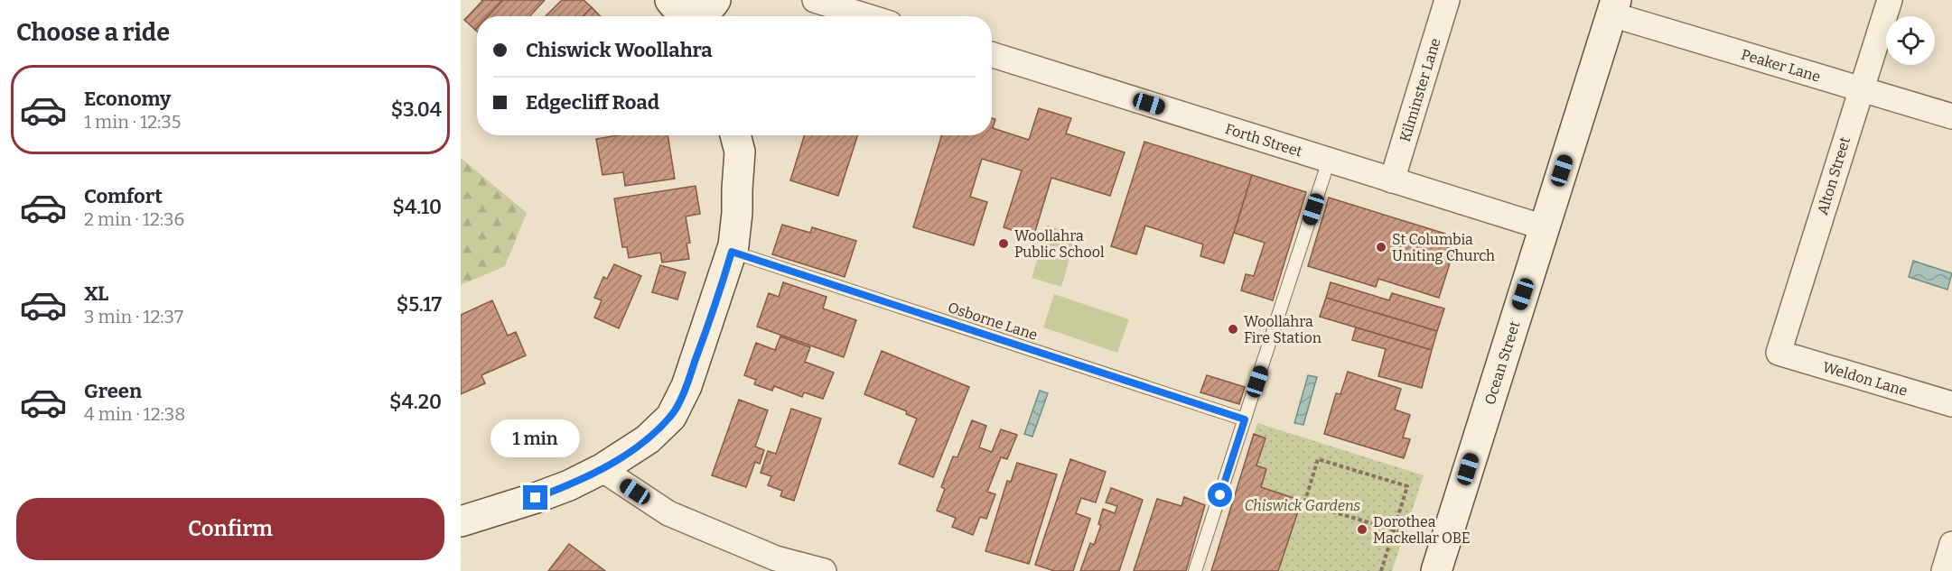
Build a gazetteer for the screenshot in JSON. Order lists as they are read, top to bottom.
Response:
{
  "streets": {
    "street": [
      "Peaker Lane",
      "Kilminster Lane",
      "Forth Street",
      "Alton Street",
      "Ocean Street",
      "Weldon Lane"
    ],
    "lane": ["Osborne Lane"]
  },
  "crossings": [
    ["Peaker Lane", "Alton Street"],
    ["Peaker Lane", "Ocean Street"],
    ["Kilminster Lane", "Forth Street"],
    ["Forth Street", "Ocean Street"],
    ["Alton Street", "Weldon Lane"]
  ],
  "parks": ["Chiswick Gardens"],
  "places": [
    "Woollahra Public School",
    "St Columbia Uniting Church",
    "Woollahra Fire Station",
    "Dorothea Mackellar OBE"
  ],
  "page": {
    "heading": "Choose a ride",
    "banner": ["Chiswick Woollahra", "Edgecliff Road"],
    "list": [
      {
        "name": "Economy",
        "note": "1 min · 12:35",
        "value": "$3.04"
      },
      {
        "name": "Comfort",
        "note": "2 min · 12:36",
        "value": "$4.10"
      },
      {
        "name": "XL",
        "note": "3 min · 12:37",
        "value": "$5.17"
      },
      {
        "name": "Green",
        "note": "4 min · 12:38",
        "value": "$4.20"
      }
    ],
    "bubble": "1 min",
    "buttons": "Confirm"
  }
}
